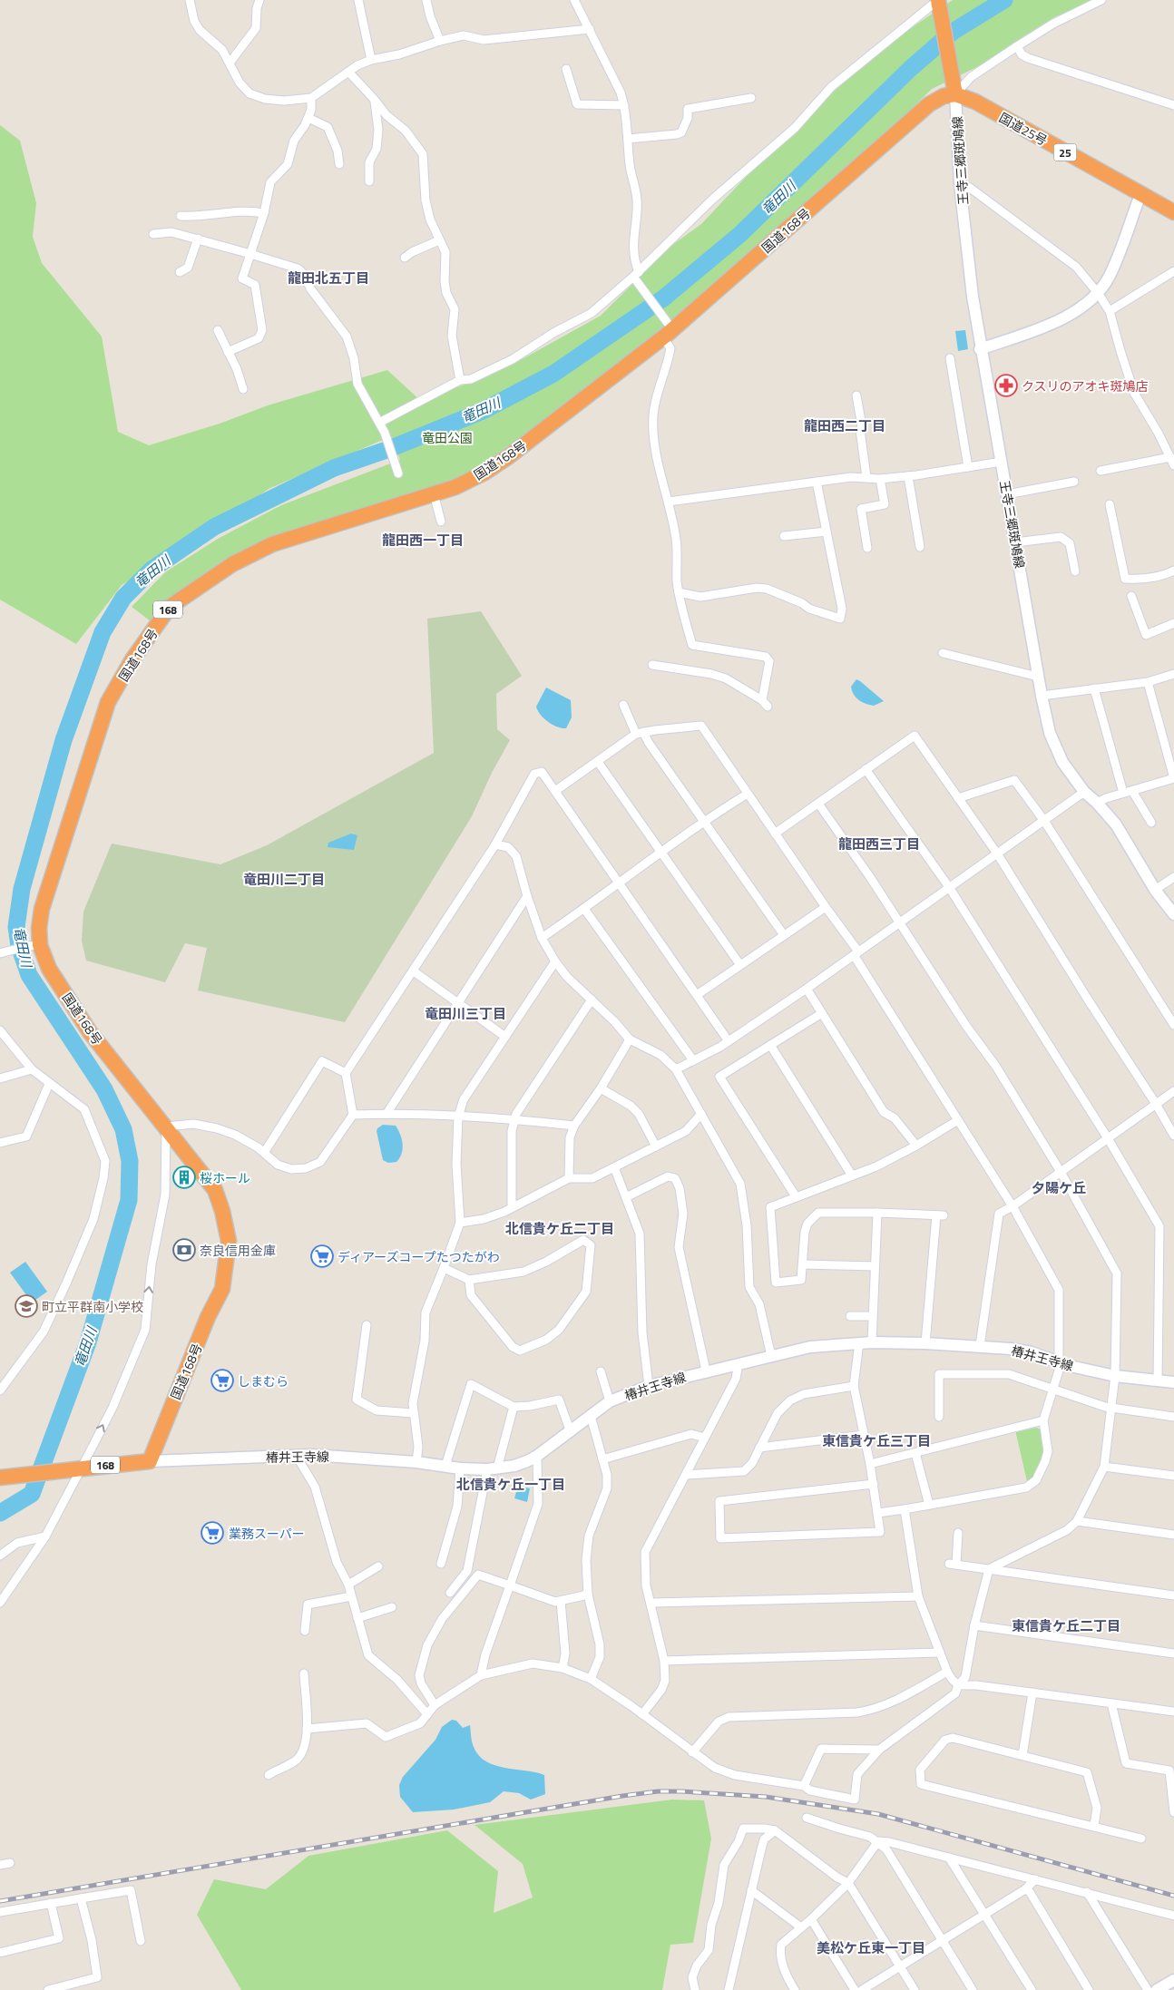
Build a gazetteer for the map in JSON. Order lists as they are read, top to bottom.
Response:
{
  "streets": {
    "highway": [
      "国道25号",
      "25",
      "国道168号",
      "168"
    ],
    "main road": ["王寺三郷斑鳩線", "椿井王寺線"]
  },
  "crossings": [
    ["国道25号", "王寺三郷斑鳩線"],
    ["国道25号", "国道168号"],
    ["王寺三郷斑鳩線", "国道168号"],
    ["国道168号", "168"],
    ["国道168号", "椿井王寺線"],
    ["168", "椿井王寺線"]
  ],
  "districts": [
    "龍田北五丁目",
    "龍田西二丁目",
    "龍田西一丁目",
    "龍田西三丁目",
    "竜田川二丁目",
    "竜田川三丁目",
    "夕陽ケ丘",
    "北信貴ケ丘二丁目",
    "東信貴ケ丘三丁目",
    "北信貴ケ丘一丁目",
    "東信貴ケ丘二丁目",
    "美松ケ丘東一丁目"
  ],
  "water": ["竜田川"],
  "parks": ["竜田公園"],
  "places": {
    "pharmacy": ["クスリのアオキ斑鳩店"],
    "building": ["桜ホール"],
    "bank": ["奈良信用金庫"],
    "supermarket": ["ディアーズコープたつたがわ", "しまむら", "業務スーパー"],
    "school or university": ["町立平群南小学校"]
  }
}
